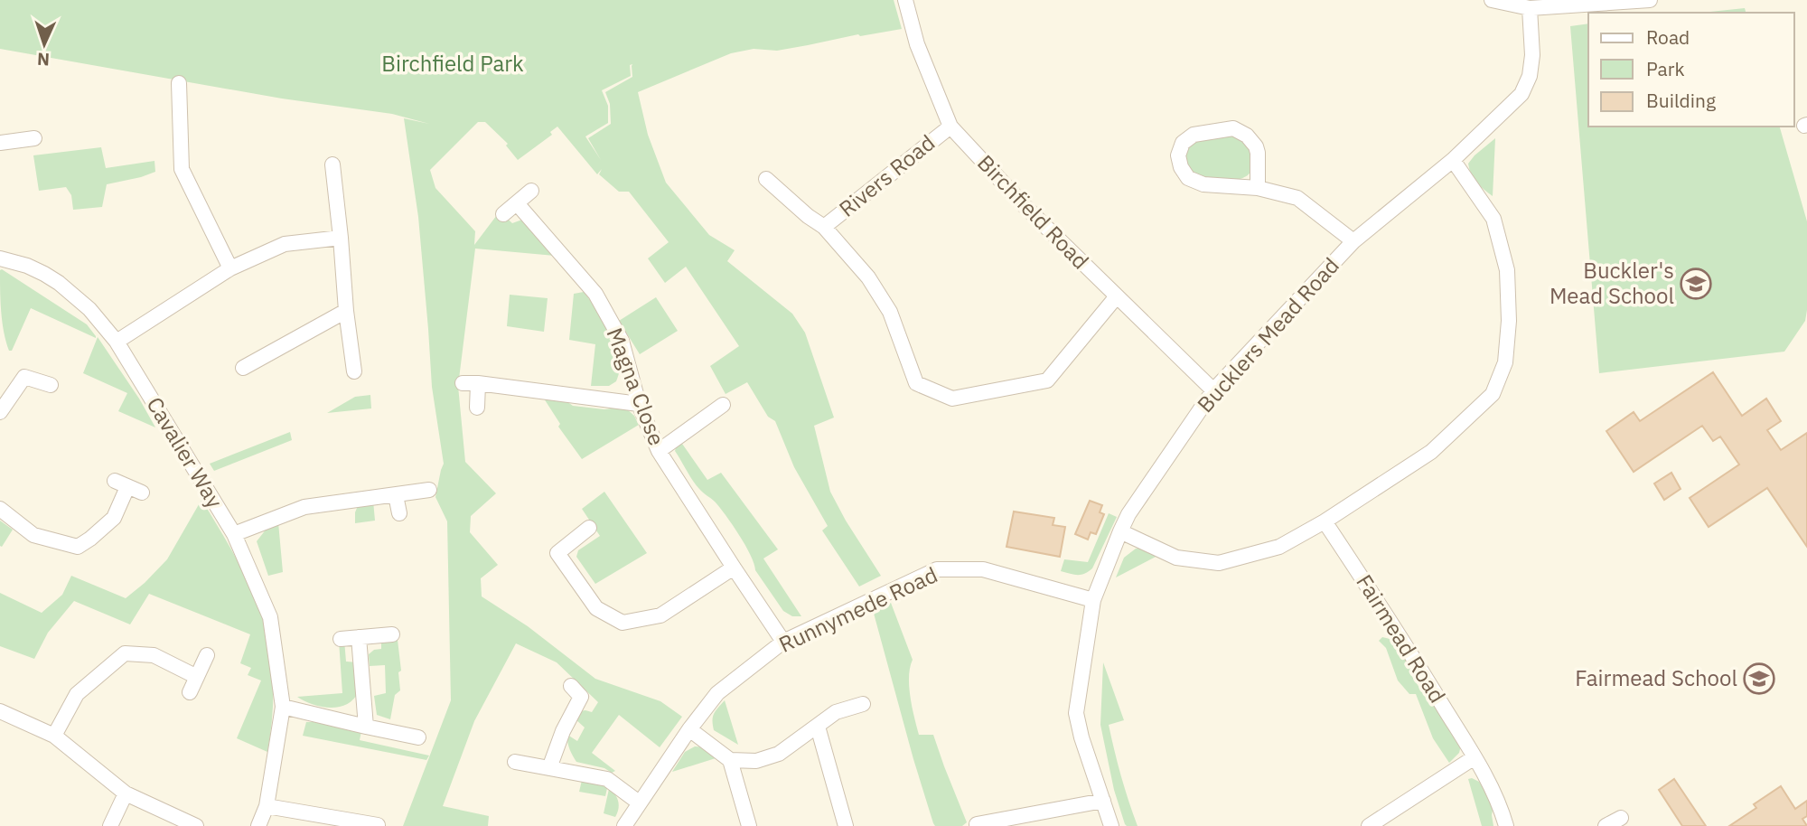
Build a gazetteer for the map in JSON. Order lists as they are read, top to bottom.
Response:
{
  "streets": {
    "street": [
      "Rivers Road",
      "Birchfield Road",
      "Bucklers Mead Road",
      "Magna Close",
      "Cavalier Way",
      "Runnymede Road",
      "Fairmead Road"
    ]
  },
  "crossings": [
    ["Rivers Road", "Birchfield Road"],
    ["Birchfield Road", "Bucklers Mead Road"],
    ["Bucklers Mead Road", "Runnymede Road"],
    ["Magna Close", "Runnymede Road"]
  ],
  "parks": ["Birchfield Park"],
  "places": {
    "school or university": ["Buckler's Mead School", "Fairmead School"]
  },
  "legend": ["Road", "Park", "Building"],
  "north": "bottom"
}
